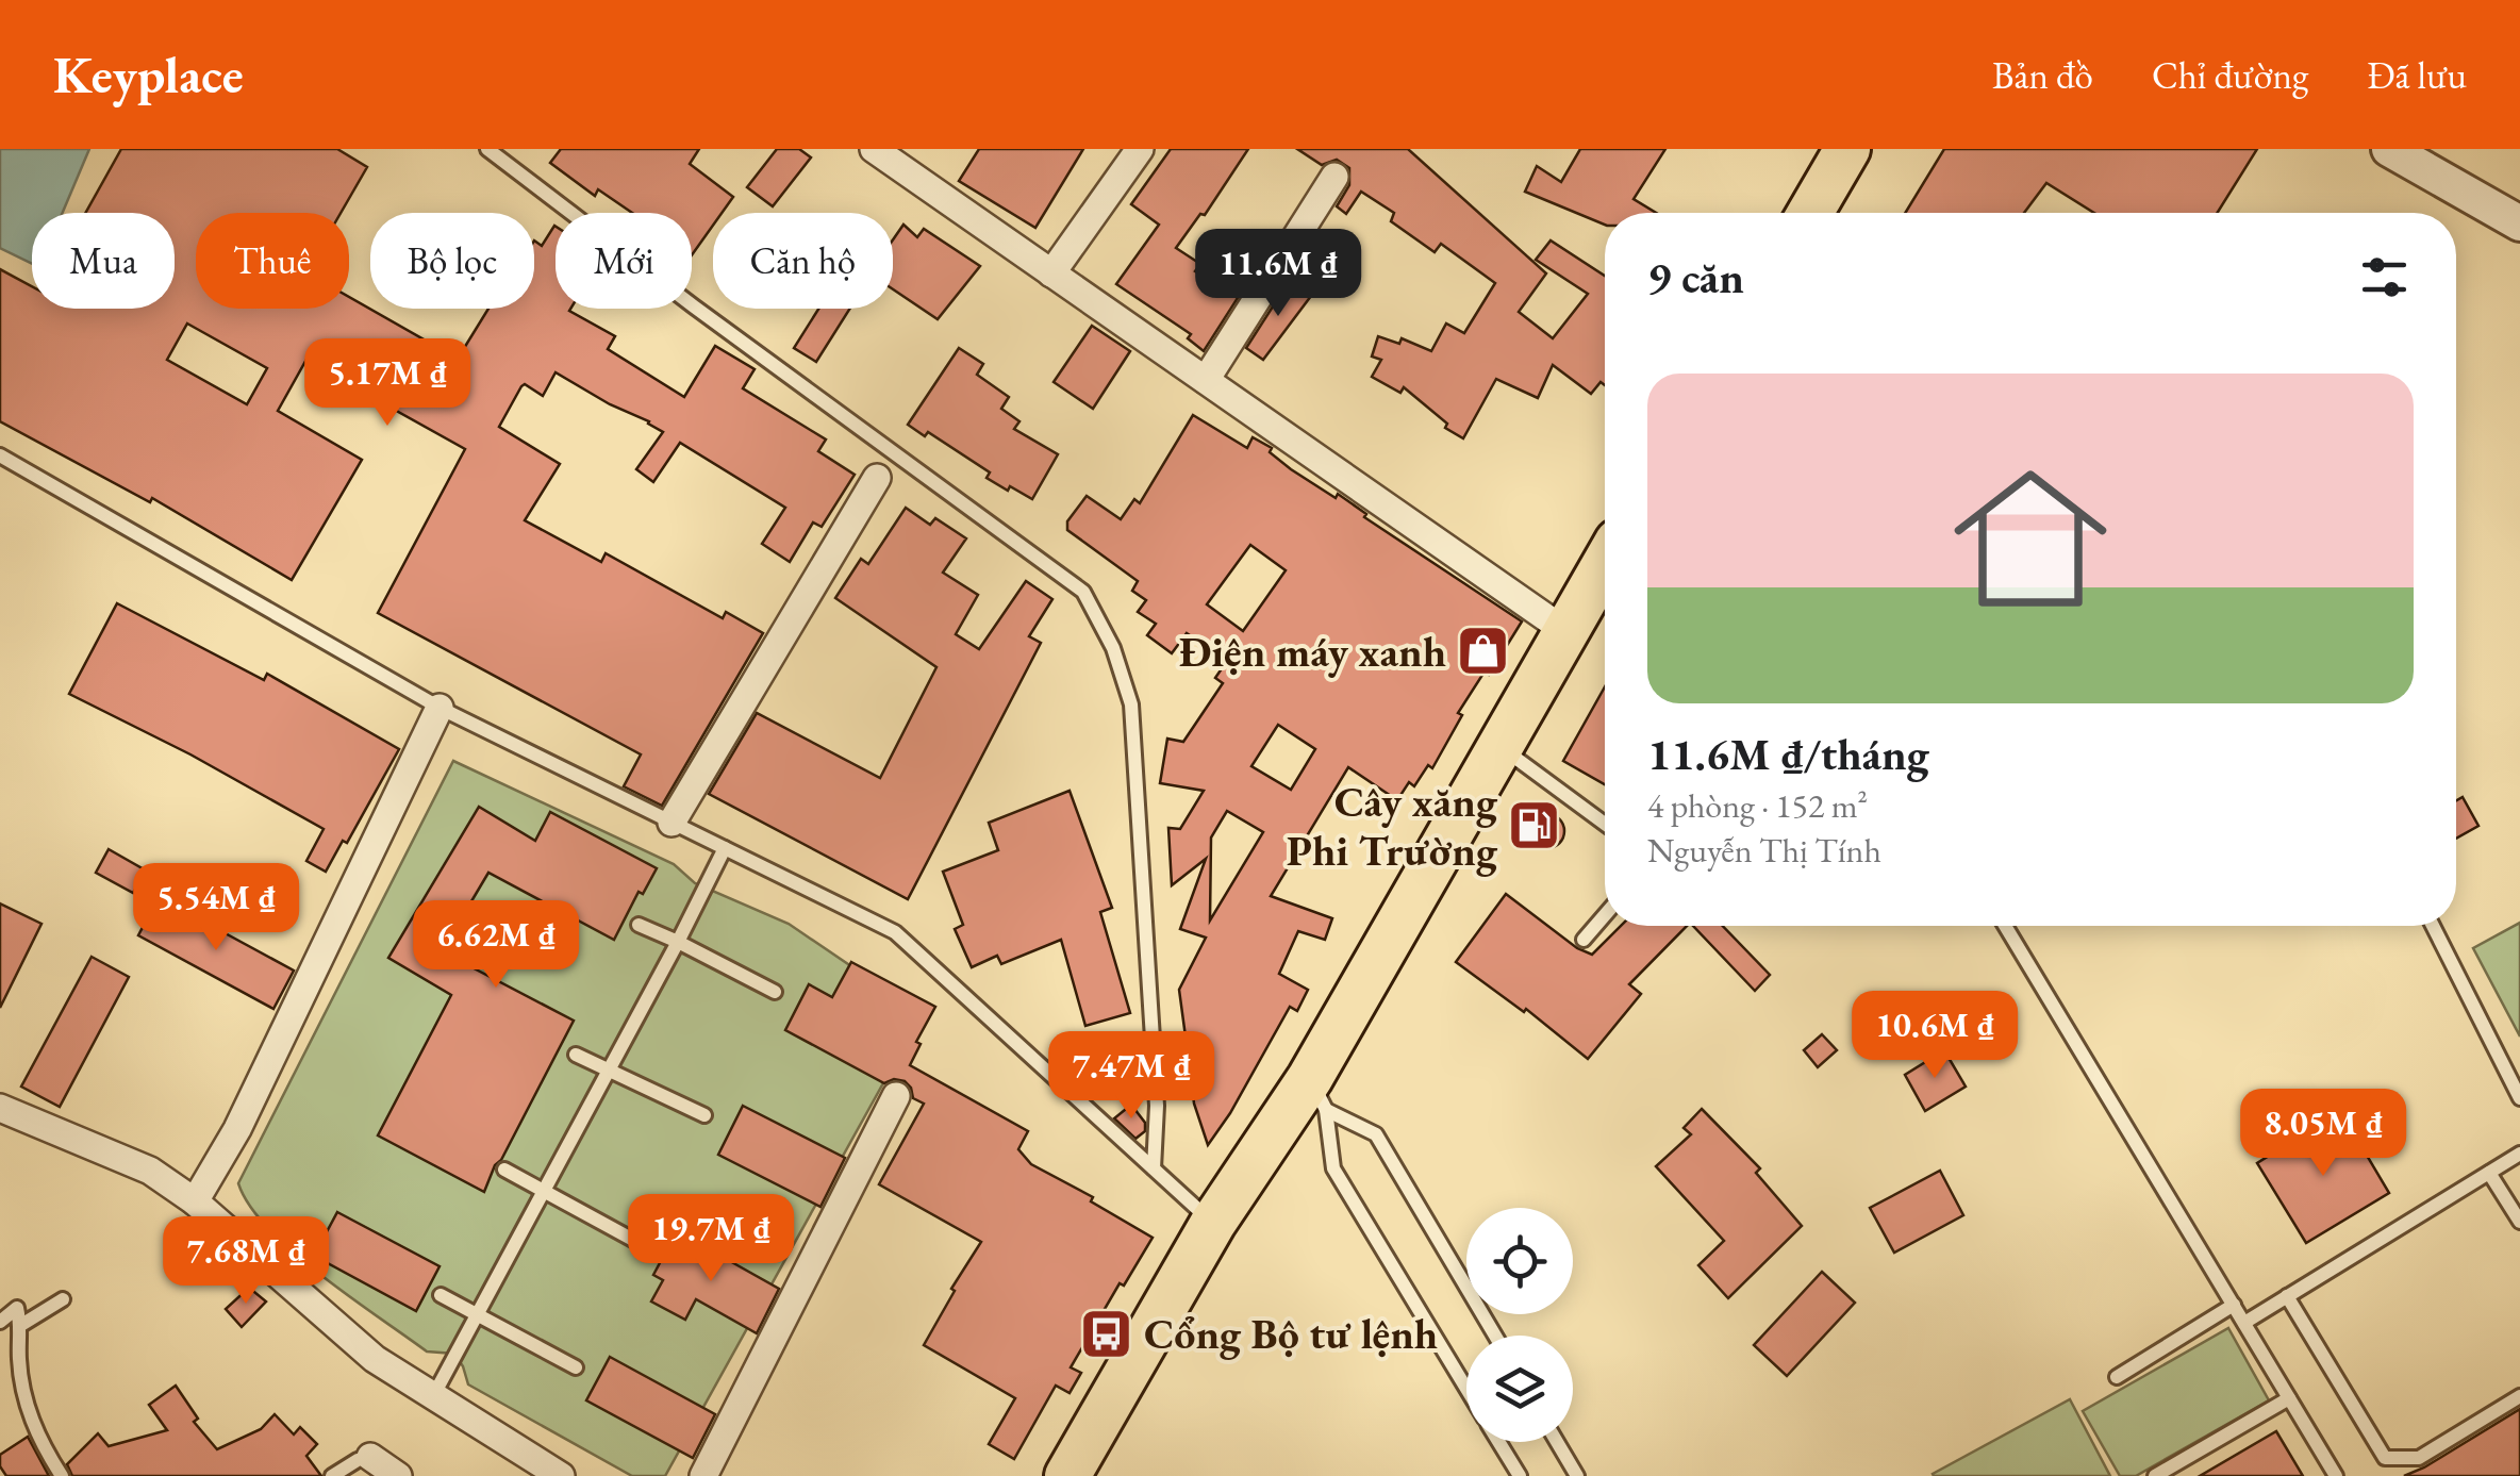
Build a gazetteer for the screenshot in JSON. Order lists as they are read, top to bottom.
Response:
{
  "places": {
    "shop": ["Điện máy xanh"],
    "fuel station": ["Cây xăng Phi Trường"],
    "bus stop": ["Cổng Bộ tư lệnh"]
  },
  "page": {
    "header": "Keyplace",
    "nav": ["Bản đồ", "Chỉ đường", "Đã lưu"],
    "chip": [
      "Mua",
      "Thuê",
      "Bộ lọc",
      "Mới",
      "Căn hộ"
    ],
    "heading": "9 căn",
    "price": [
      "11.6M ₫",
      "5.17M ₫",
      "5.54M ₫",
      "6.62M ₫",
      "10.6M ₫",
      "7.47M ₫",
      "8.05M ₫",
      "19.7M ₫",
      "7.68M ₫"
    ],
    "list": [
      {
        "name": "11.6M ₫/tháng",
        "note": "4 phòng · 152 m² · Nguyễn Thị Tính"
      }
    ]
  }
}
